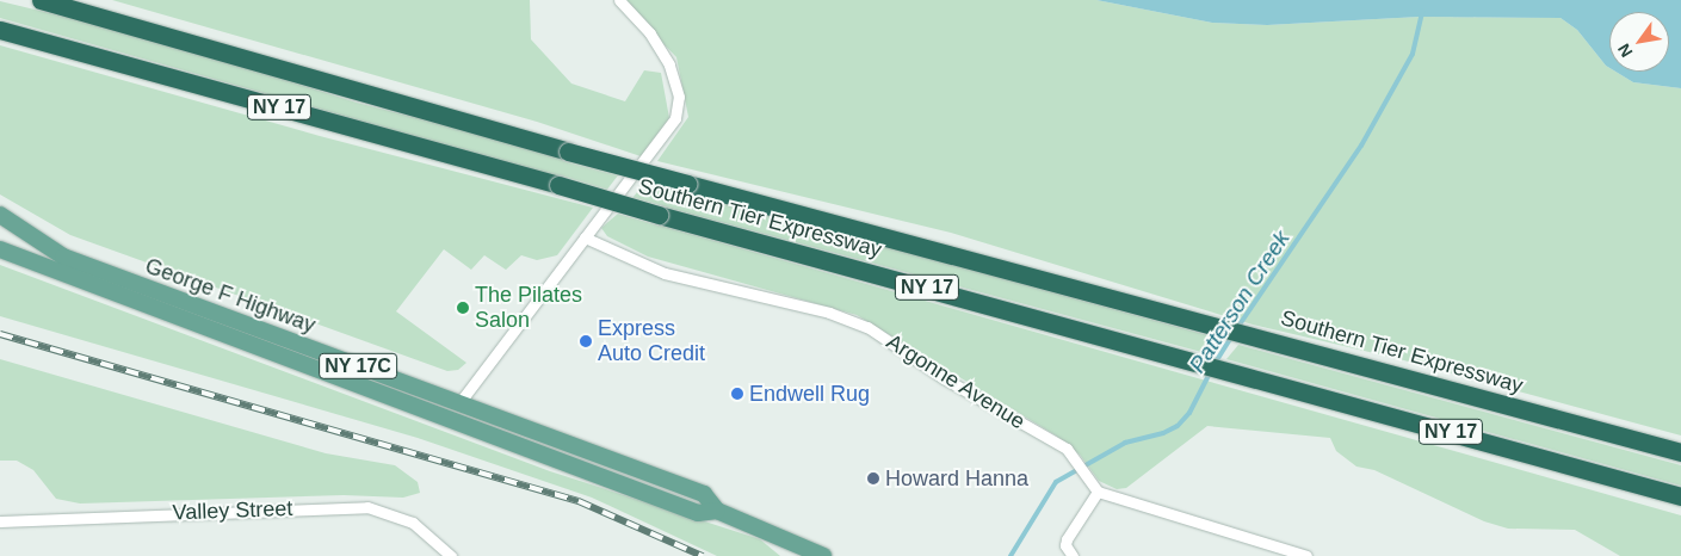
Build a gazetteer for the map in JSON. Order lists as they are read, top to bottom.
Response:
{
  "streets": {
    "highway": ["NY 17", "Southern Tier Expressway"],
    "main road": ["George F Highway", "NY 17C"],
    "street": ["Argonne Avenue", "Valley Street"]
  },
  "water": ["Patterson Creek"],
  "places": [
    "The Pilates Salon",
    "Express Auto Credit",
    "Endwell Rug",
    "Howard Hanna"
  ],
  "north": "bottom left"
}
